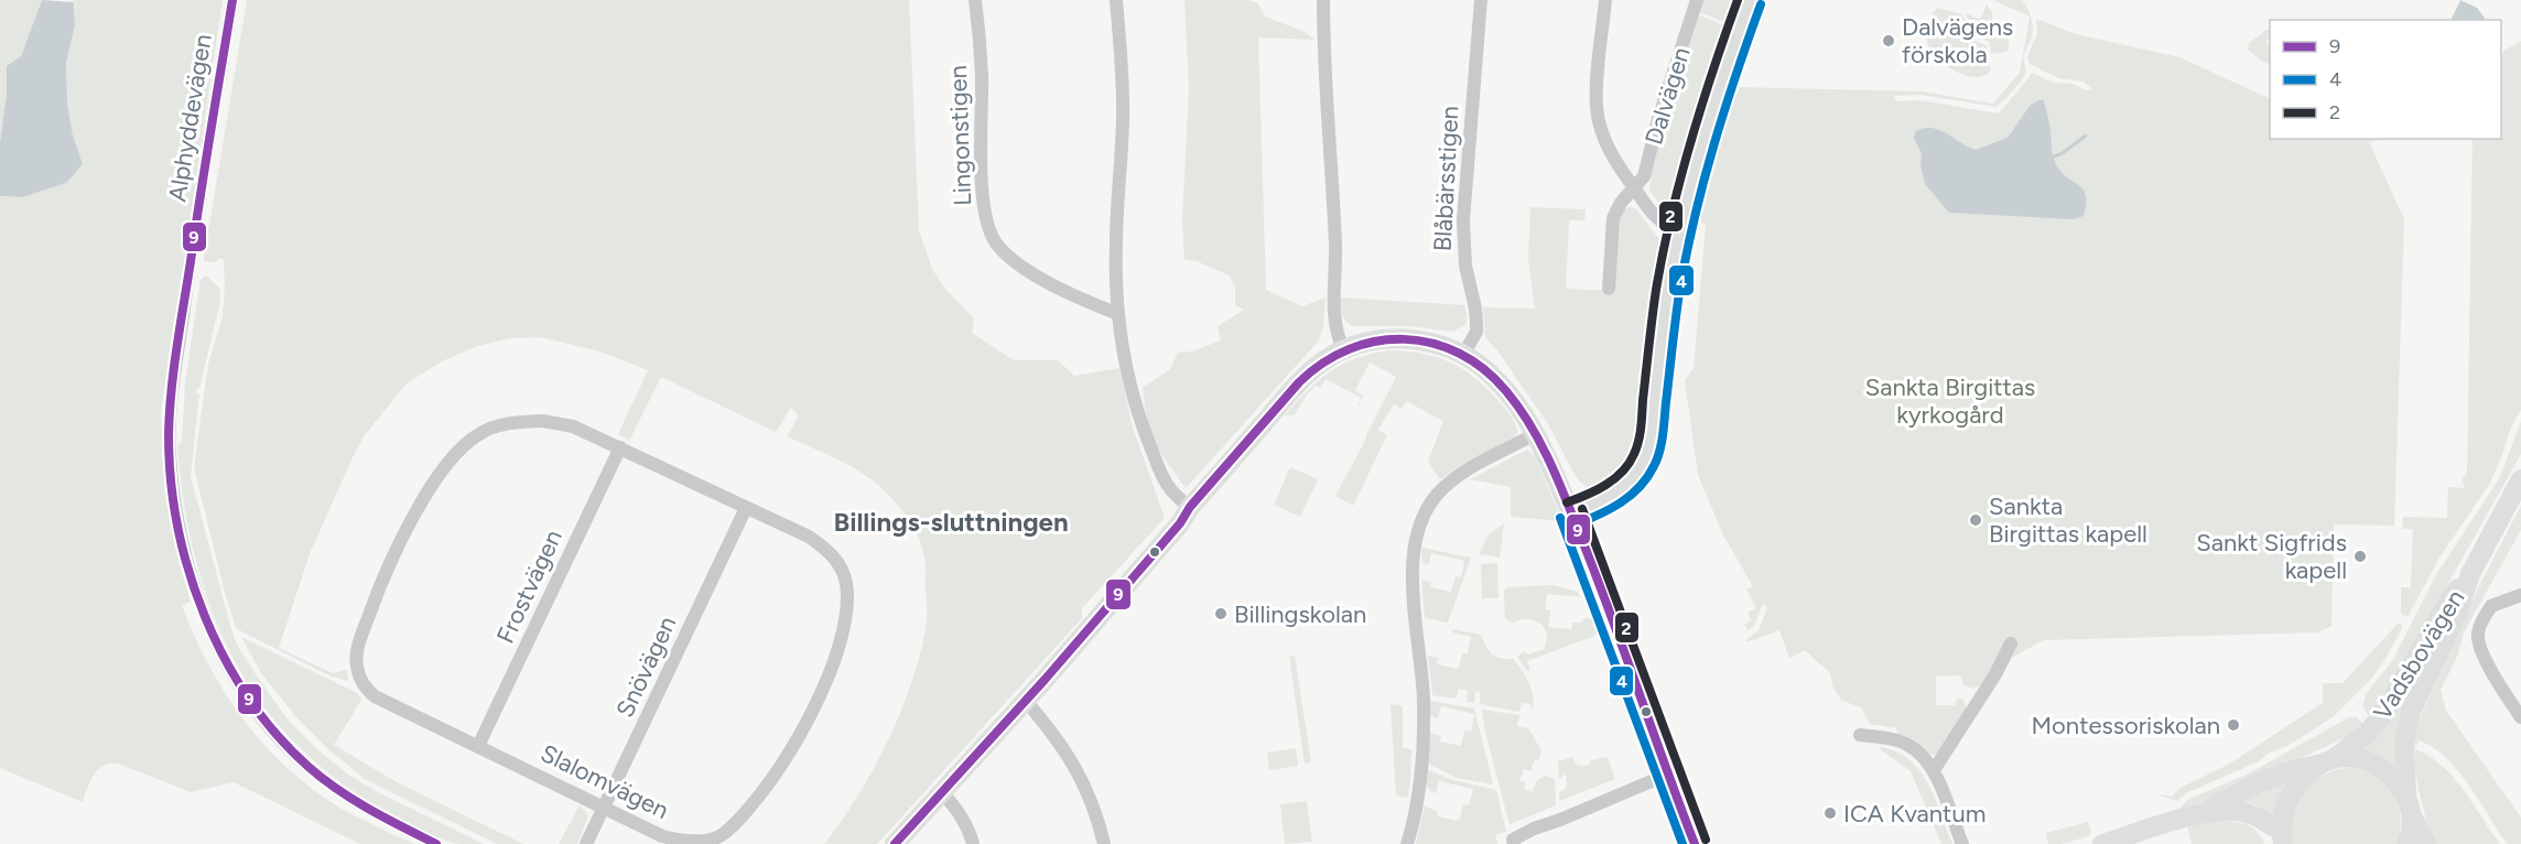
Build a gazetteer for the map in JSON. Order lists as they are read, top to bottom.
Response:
{
  "streets": {
    "street": [
      "Dalvägen",
      "Alphyddevägen",
      "Lingonstigen",
      "Blåbärsstigen",
      "Frostvägen",
      "Vadsbovägen",
      "Snövägen",
      "Slalomvägen"
    ]
  },
  "crossings": [
    ["Frostvägen", "Slalomvägen"],
    ["Snövägen", "Slalomvägen"]
  ],
  "districts": ["Billings-sluttningen"],
  "parks": ["Sankta Birgittas kyrkogård"],
  "places": [
    "Dalvägens förskola",
    "Sankta Birgittas kapell",
    "Sankt Sigfrids kapell",
    "Billingskolan",
    "Montessoriskolan",
    "ICA Kvantum"
  ],
  "lines": ["transit line 9", "transit line 2", "transit line 4"],
  "legend": ["9", "4", "2"]
}
